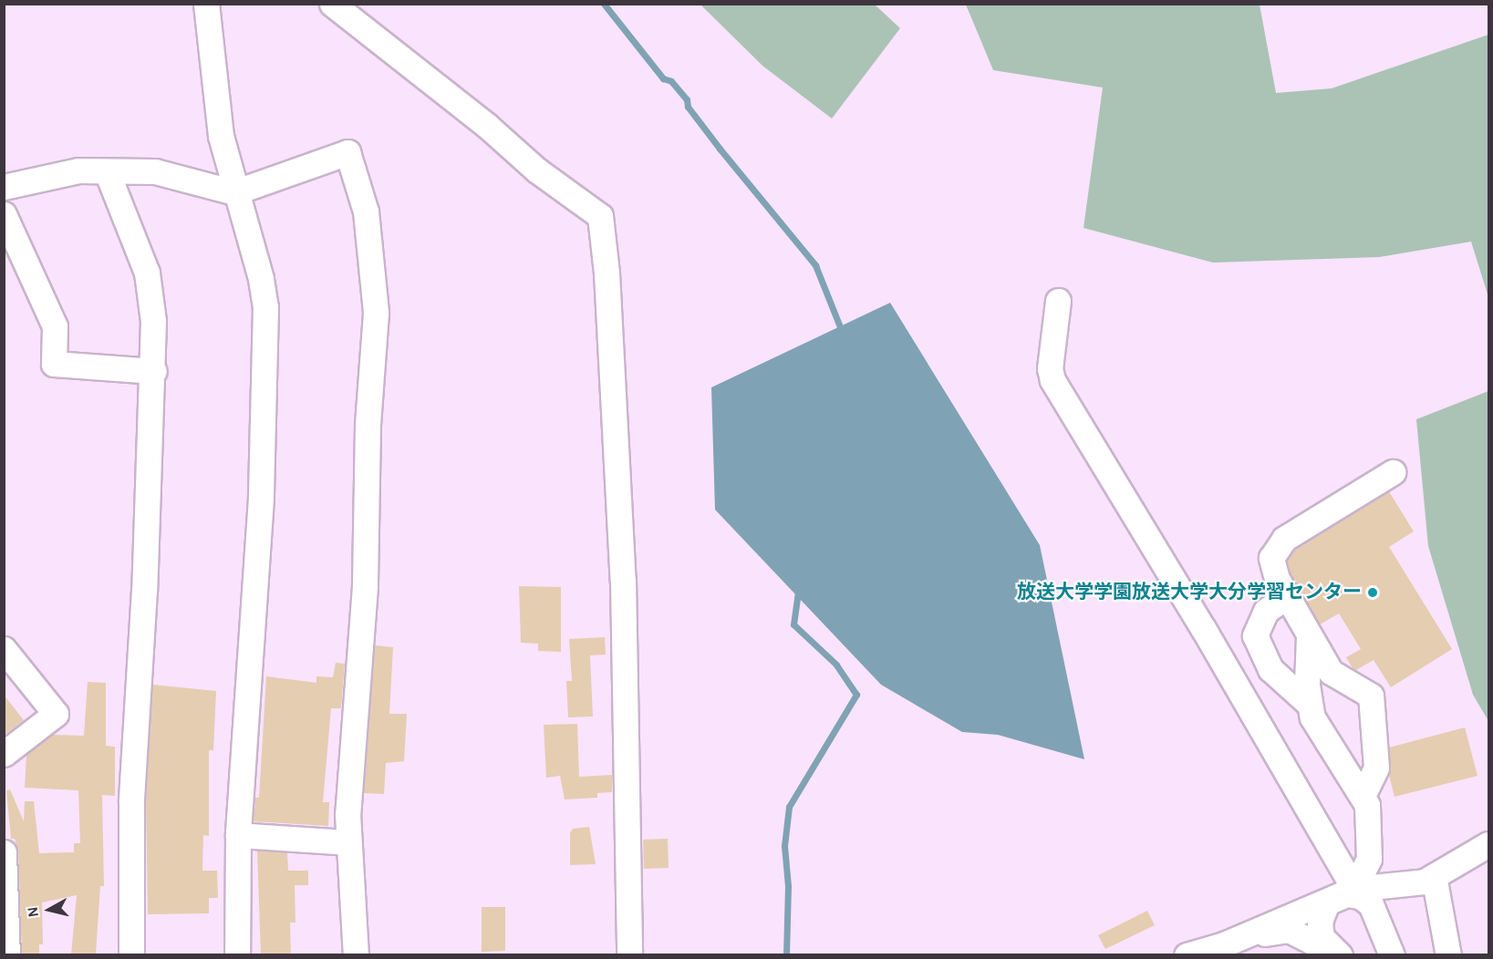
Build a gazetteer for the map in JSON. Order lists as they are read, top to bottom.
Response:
{
  "places": ["放送大学学園放送大学大分学習センター"],
  "north": "left"
}
